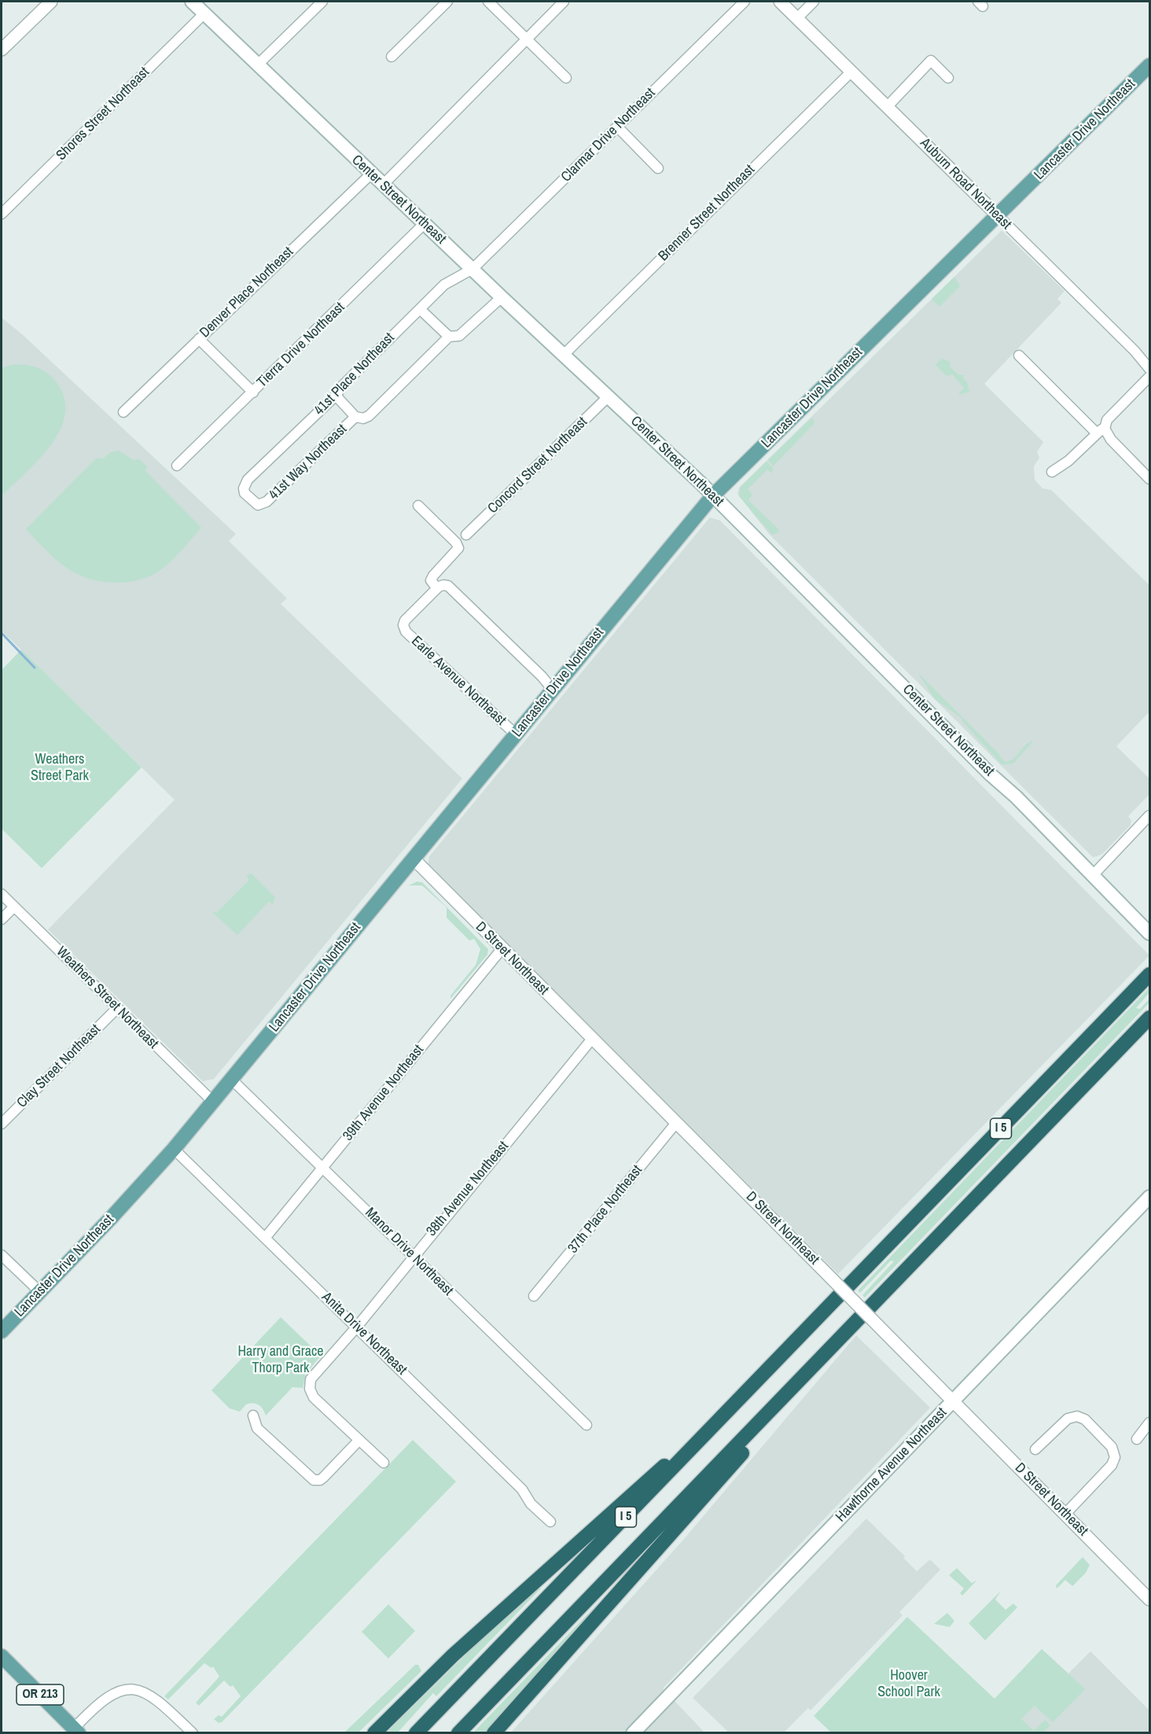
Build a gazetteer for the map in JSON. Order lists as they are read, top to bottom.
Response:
{
  "streets": {
    "highway": ["I 5"],
    "main road": [
      "Lancaster Drive Northeast",
      "Center Street Northeast",
      "Hawthorne Avenue Northeast",
      "OR 213"
    ],
    "street": [
      "Shores Street Northeast",
      "Clarmar Drive Northeast",
      "Auburn Road Northeast",
      "Brenner Street Northeast",
      "Denver Place Northeast",
      "Tierra Drive Northeast",
      "41st Place Northeast",
      "41st Way Northeast",
      "Concord Street Northeast",
      "Earle Avenue Northeast",
      "D Street Northeast",
      "Weathers Street Northeast",
      "Clay Street Northeast",
      "39th Avenue Northeast",
      "38th Avenue Northeast",
      "37th Place Northeast",
      "Manor Drive Northeast",
      "Anita Drive Northeast"
    ]
  },
  "crossings": [
    ["Shores Street Northeast", "Center Street Northeast"],
    ["Lancaster Drive Northeast", "Auburn Road Northeast"],
    ["Lancaster Drive Northeast", "Center Street Northeast"],
    ["Lancaster Drive Northeast", "Earle Avenue Northeast"],
    ["Lancaster Drive Northeast", "D Street Northeast"],
    ["Lancaster Drive Northeast", "Weathers Street Northeast"],
    ["Lancaster Drive Northeast", "Manor Drive Northeast"],
    ["Lancaster Drive Northeast", "Anita Drive Northeast"],
    ["Clarmar Drive Northeast", "Center Street Northeast"],
    ["Clarmar Drive Northeast", "41st Place Northeast"],
    ["Auburn Road Northeast", "Brenner Street Northeast"],
    ["Center Street Northeast", "Brenner Street Northeast"],
    ["Center Street Northeast", "Denver Place Northeast"],
    ["Center Street Northeast", "Tierra Drive Northeast"],
    ["Center Street Northeast", "41st Place Northeast"],
    ["Center Street Northeast", "41st Way Northeast"],
    ["Center Street Northeast", "Concord Street Northeast"],
    ["41st Place Northeast", "41st Way Northeast"],
    ["D Street Northeast", "39th Avenue Northeast"],
    ["D Street Northeast", "38th Avenue Northeast"],
    ["D Street Northeast", "37th Place Northeast"],
    ["D Street Northeast", "Hawthorne Avenue Northeast"],
    ["Weathers Street Northeast", "Clay Street Northeast"],
    ["39th Avenue Northeast", "Manor Drive Northeast"],
    ["39th Avenue Northeast", "Anita Drive Northeast"],
    ["38th Avenue Northeast", "Manor Drive Northeast"],
    ["38th Avenue Northeast", "Anita Drive Northeast"]
  ],
  "parks": ["Weathers Street Park", "Harry and Grace Thorp Park", "Hoover School Park"]
}
